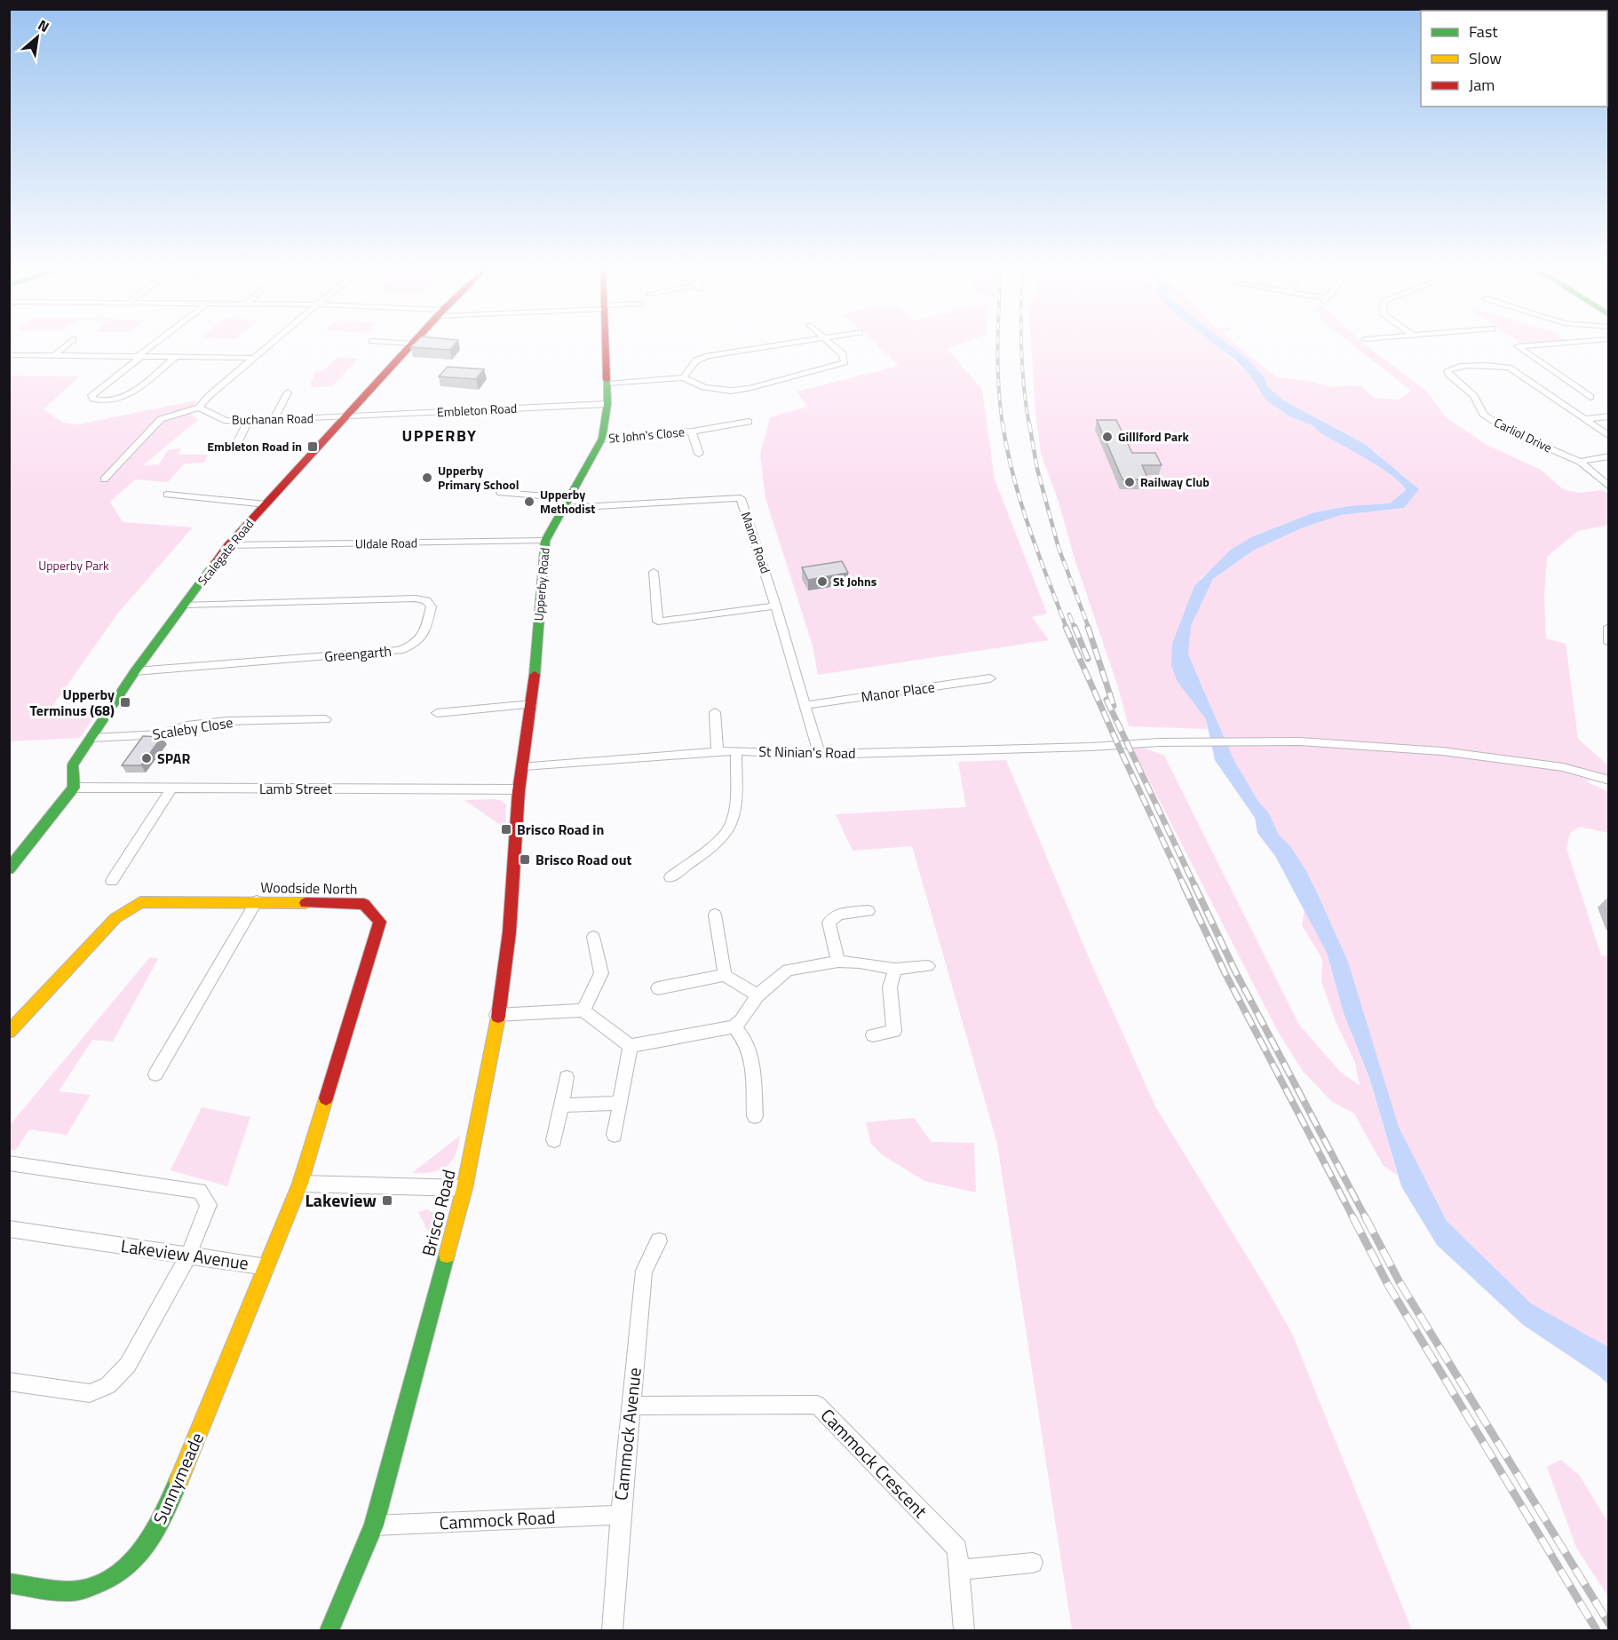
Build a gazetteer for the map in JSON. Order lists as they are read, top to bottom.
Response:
{
  "streets": {
    "street": [
      "Embleton Road",
      "Buchanan Road",
      "St John's Close",
      "Carliol Drive",
      "Manor Road",
      "Uldale Road",
      "Scalegate Road",
      "Upperby Road",
      "Greengarth",
      "Manor Place",
      "Scaleby Close",
      "St Ninian's Road",
      "Lamb Street",
      "Woodside North",
      "Brisco Road",
      "Lakeview Avenue",
      "Cammock Avenue",
      "Cammock Crescent",
      "Sunnymeade",
      "Cammock Road"
    ]
  },
  "crossings": [
    ["Embleton Road", "Buchanan Road"],
    ["Embleton Road", "Scalegate Road"],
    ["Embleton Road", "Upperby Road"],
    ["Buchanan Road", "Scalegate Road"],
    ["St John's Close", "Upperby Road"],
    ["Manor Road", "Upperby Road"],
    ["Manor Road", "Manor Place"],
    ["Manor Road", "St Ninian's Road"],
    ["Uldale Road", "Scalegate Road"],
    ["Uldale Road", "Upperby Road"],
    ["Scalegate Road", "Greengarth"],
    ["Scalegate Road", "Scaleby Close"],
    ["Scalegate Road", "Lamb Street"],
    ["Upperby Road", "St Ninian's Road"],
    ["Upperby Road", "Lamb Street"],
    ["Upperby Road", "Brisco Road"],
    ["Lamb Street", "Brisco Road"],
    ["Woodside North", "Lakeview Avenue"],
    ["Brisco Road", "Cammock Road"],
    ["Lakeview Avenue", "Sunnymeade"],
    ["Cammock Avenue", "Cammock Crescent"],
    ["Cammock Avenue", "Cammock Road"]
  ],
  "districts": ["UPPERBY"],
  "parks": ["Upperby Park"],
  "places": {
    "other": [
      "Gilllford Park",
      "Upperby Primary School",
      "Railway Club",
      "Upperby Methodist",
      "St Johns",
      "SPAR"
    ],
    "transit": [
      "Embleton Road in",
      "Upperby Terminus (68)",
      "Brisco Road in",
      "Brisco Road out",
      "Lakeview"
    ]
  },
  "legend": ["Fast", "Slow", "Jam"],
  "north": "top right"
}
